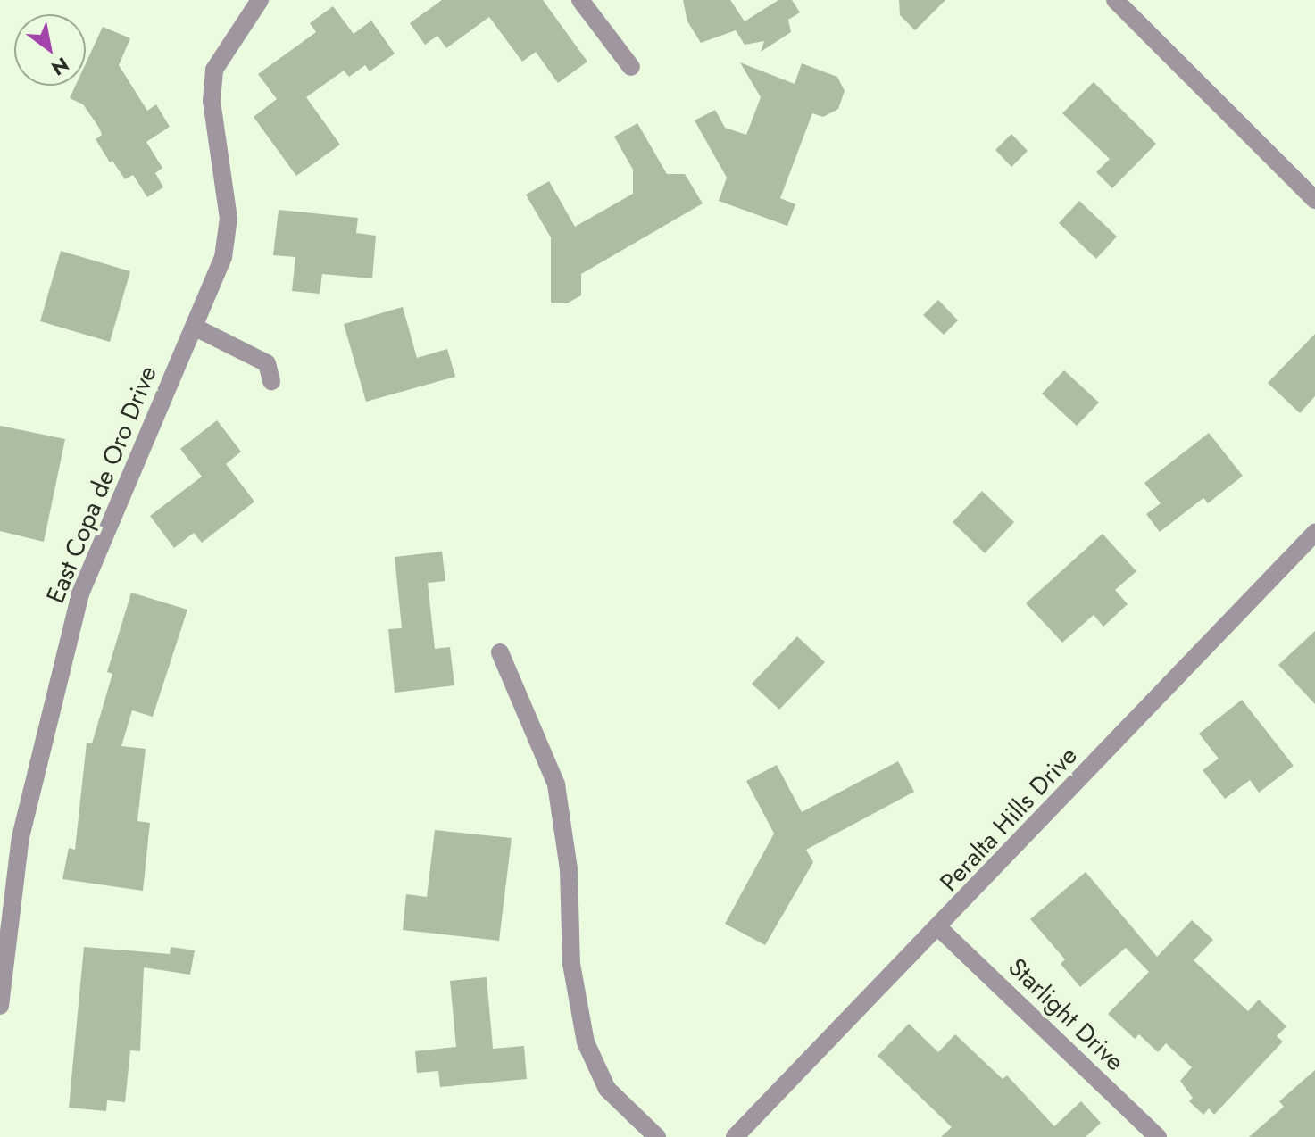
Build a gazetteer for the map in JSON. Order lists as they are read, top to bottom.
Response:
{
  "streets": {
    "street": ["East Copa de Oro Drive", "Peralta Hills Drive", "Starlight Drive"]
  },
  "crossings": [
    ["Peralta Hills Drive", "Starlight Drive"]
  ],
  "north": "bottom right"
}
